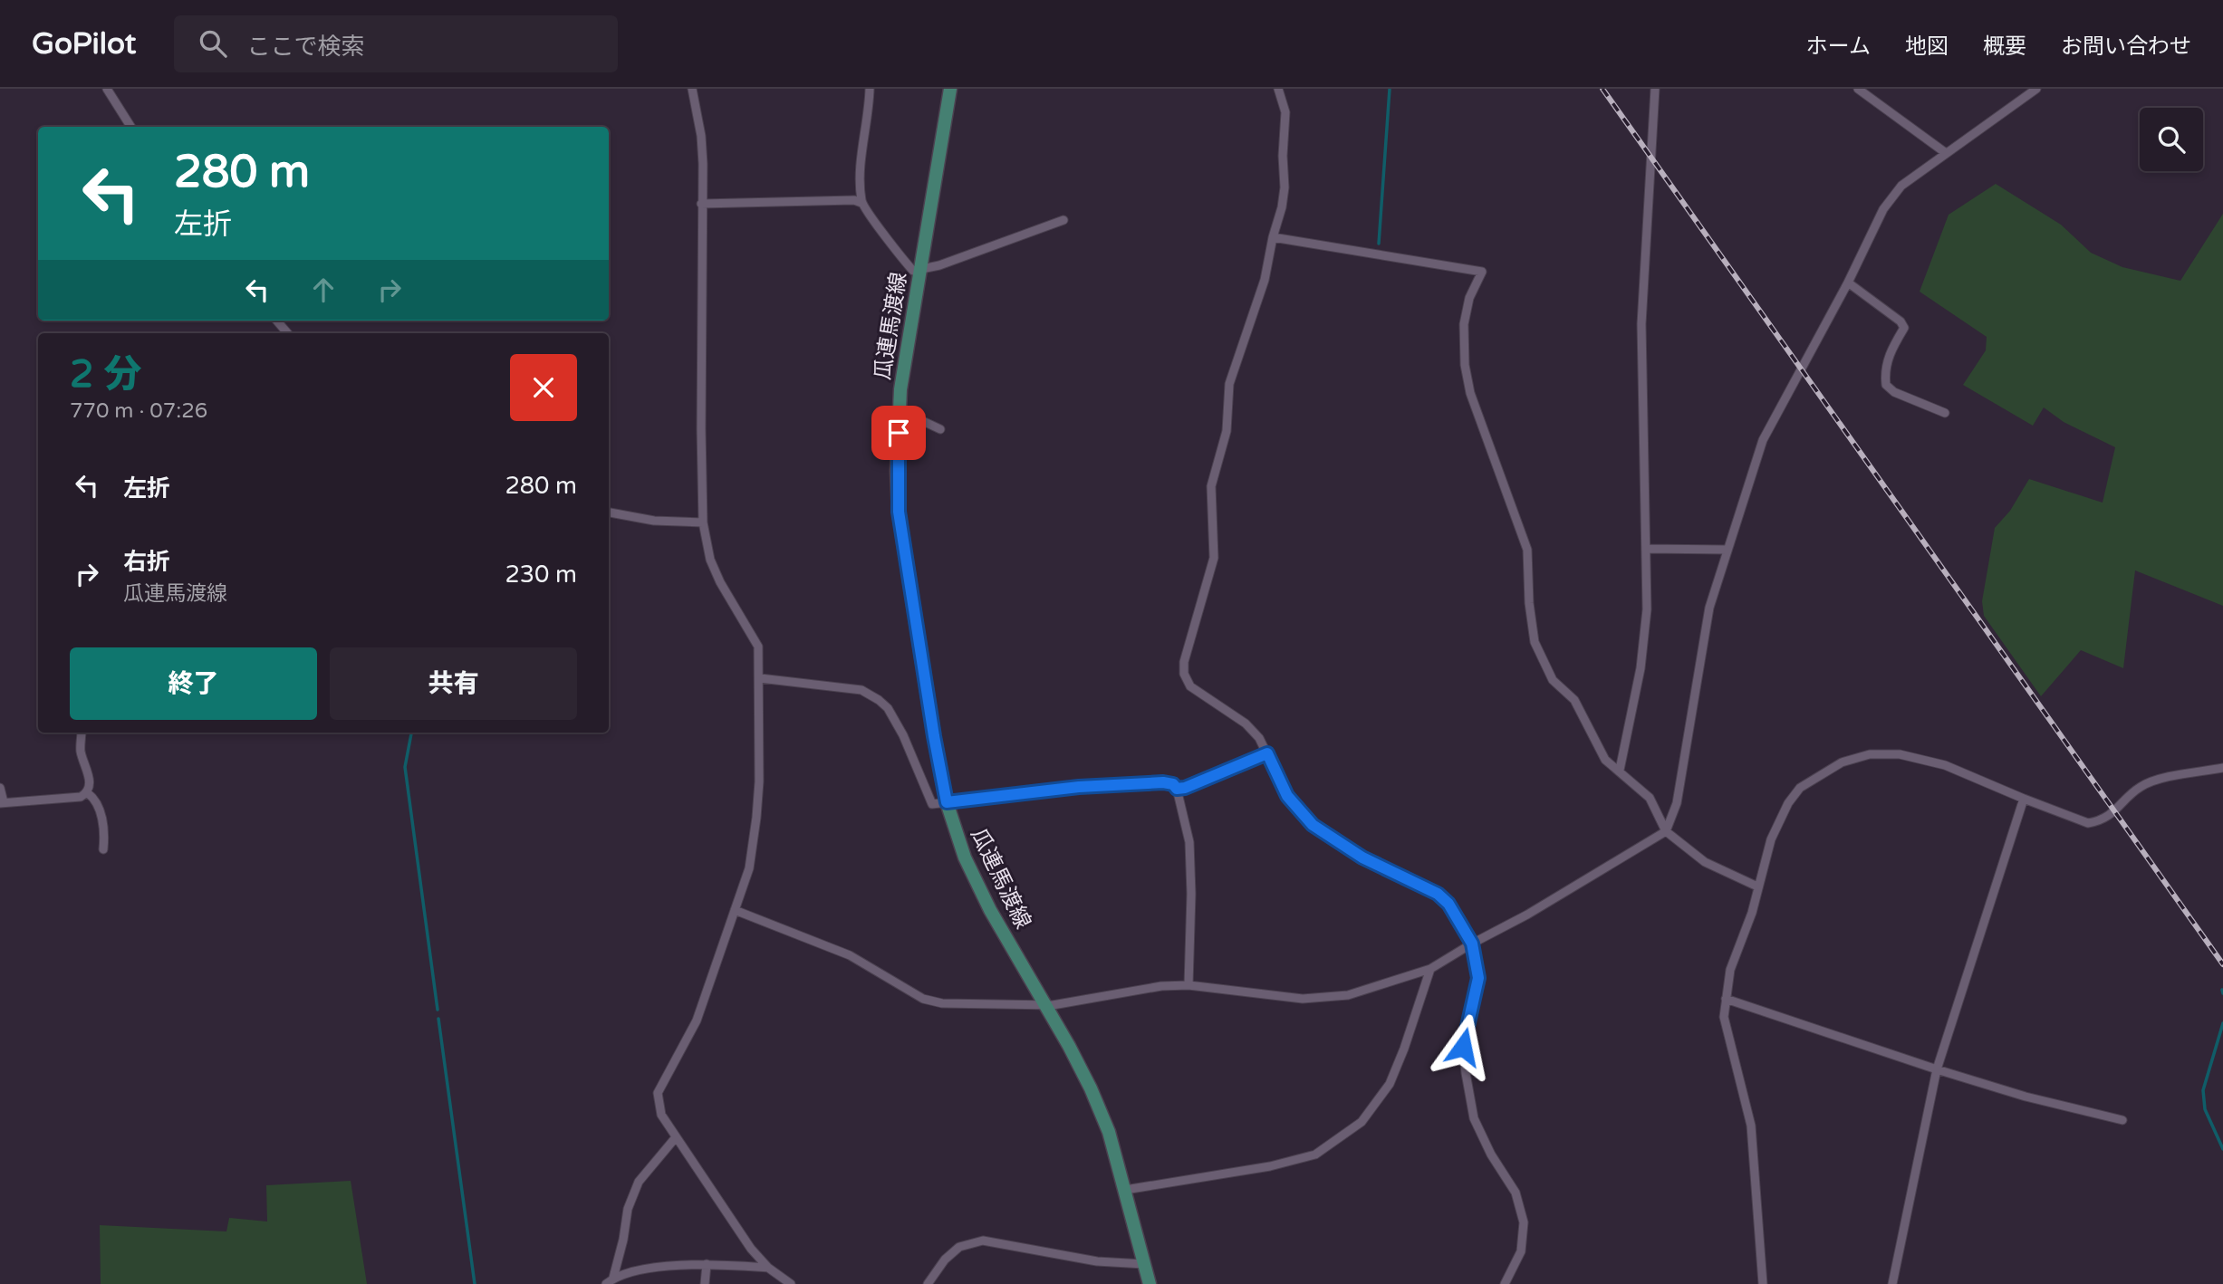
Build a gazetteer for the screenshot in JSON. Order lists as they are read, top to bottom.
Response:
{
  "streets": {
    "main road": ["瓜連馬渡線"]
  },
  "page": {
    "header": "GoPilot",
    "search": "ここで検索",
    "nav": [
      "ホーム",
      "地図",
      "概要",
      "お問い合わせ"
    ],
    "turn": ["280 m", "左折"],
    "heading": ["2 分", "770 m · 07:26"],
    "list": [
      {
        "name": "左折",
        "value": "280 m"
      },
      {
        "name": "右折",
        "note": "瓜連馬渡線",
        "value": "230 m"
      }
    ],
    "buttons": ["終了", "共有"]
  }
}
